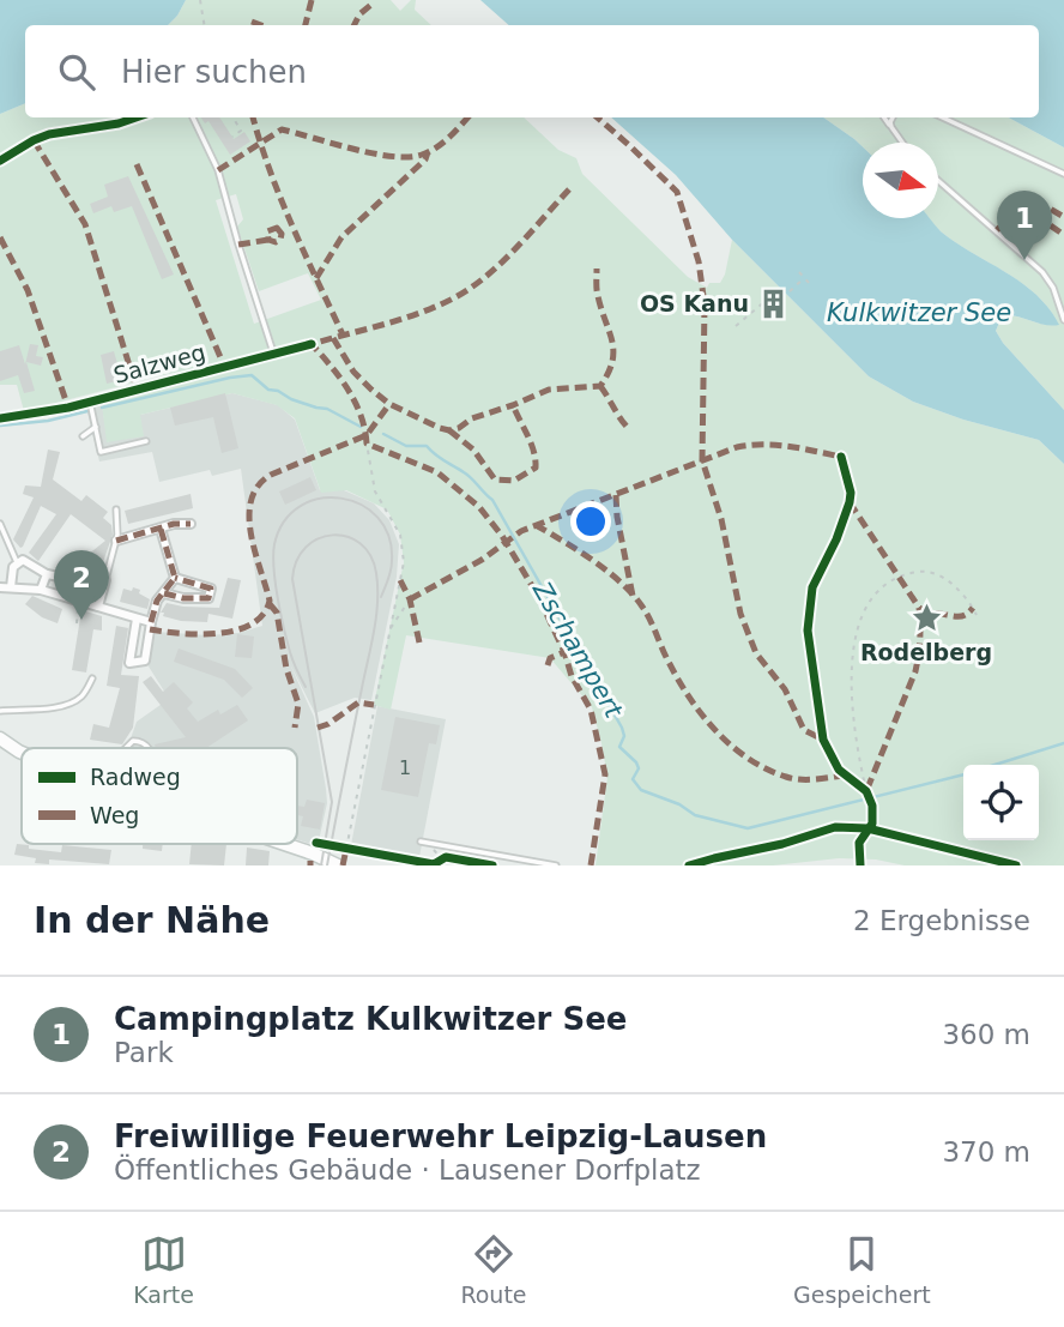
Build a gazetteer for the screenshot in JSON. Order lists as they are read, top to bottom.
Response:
{
  "streets": {
    "street": ["Salzweg"]
  },
  "water": ["Kulkwitzer See", "Zschampert"],
  "places": {
    "building": ["OS Kanu"],
    "place": ["Rodelberg"]
  },
  "house_numbers": ["1"],
  "legend": ["Radweg", "Weg"],
  "north": "right",
  "page": {
    "search": "Hier suchen",
    "pins": ["1", "2"],
    "heading": ["In der Nähe", "2 Ergebnisse"],
    "list": [
      {
        "mark": "1",
        "name": "Campingplatz Kulkwitzer See",
        "note": "Park",
        "value": "360 m"
      },
      {
        "mark": "2",
        "name": "Freiwillige Feuerwehr Leipzig-Lausen",
        "note": "Öffentliches Gebäude · Lausener Dorfplatz",
        "value": "370 m"
      }
    ],
    "nav": ["Karte", "Route", "Gespeichert"]
  }
}
